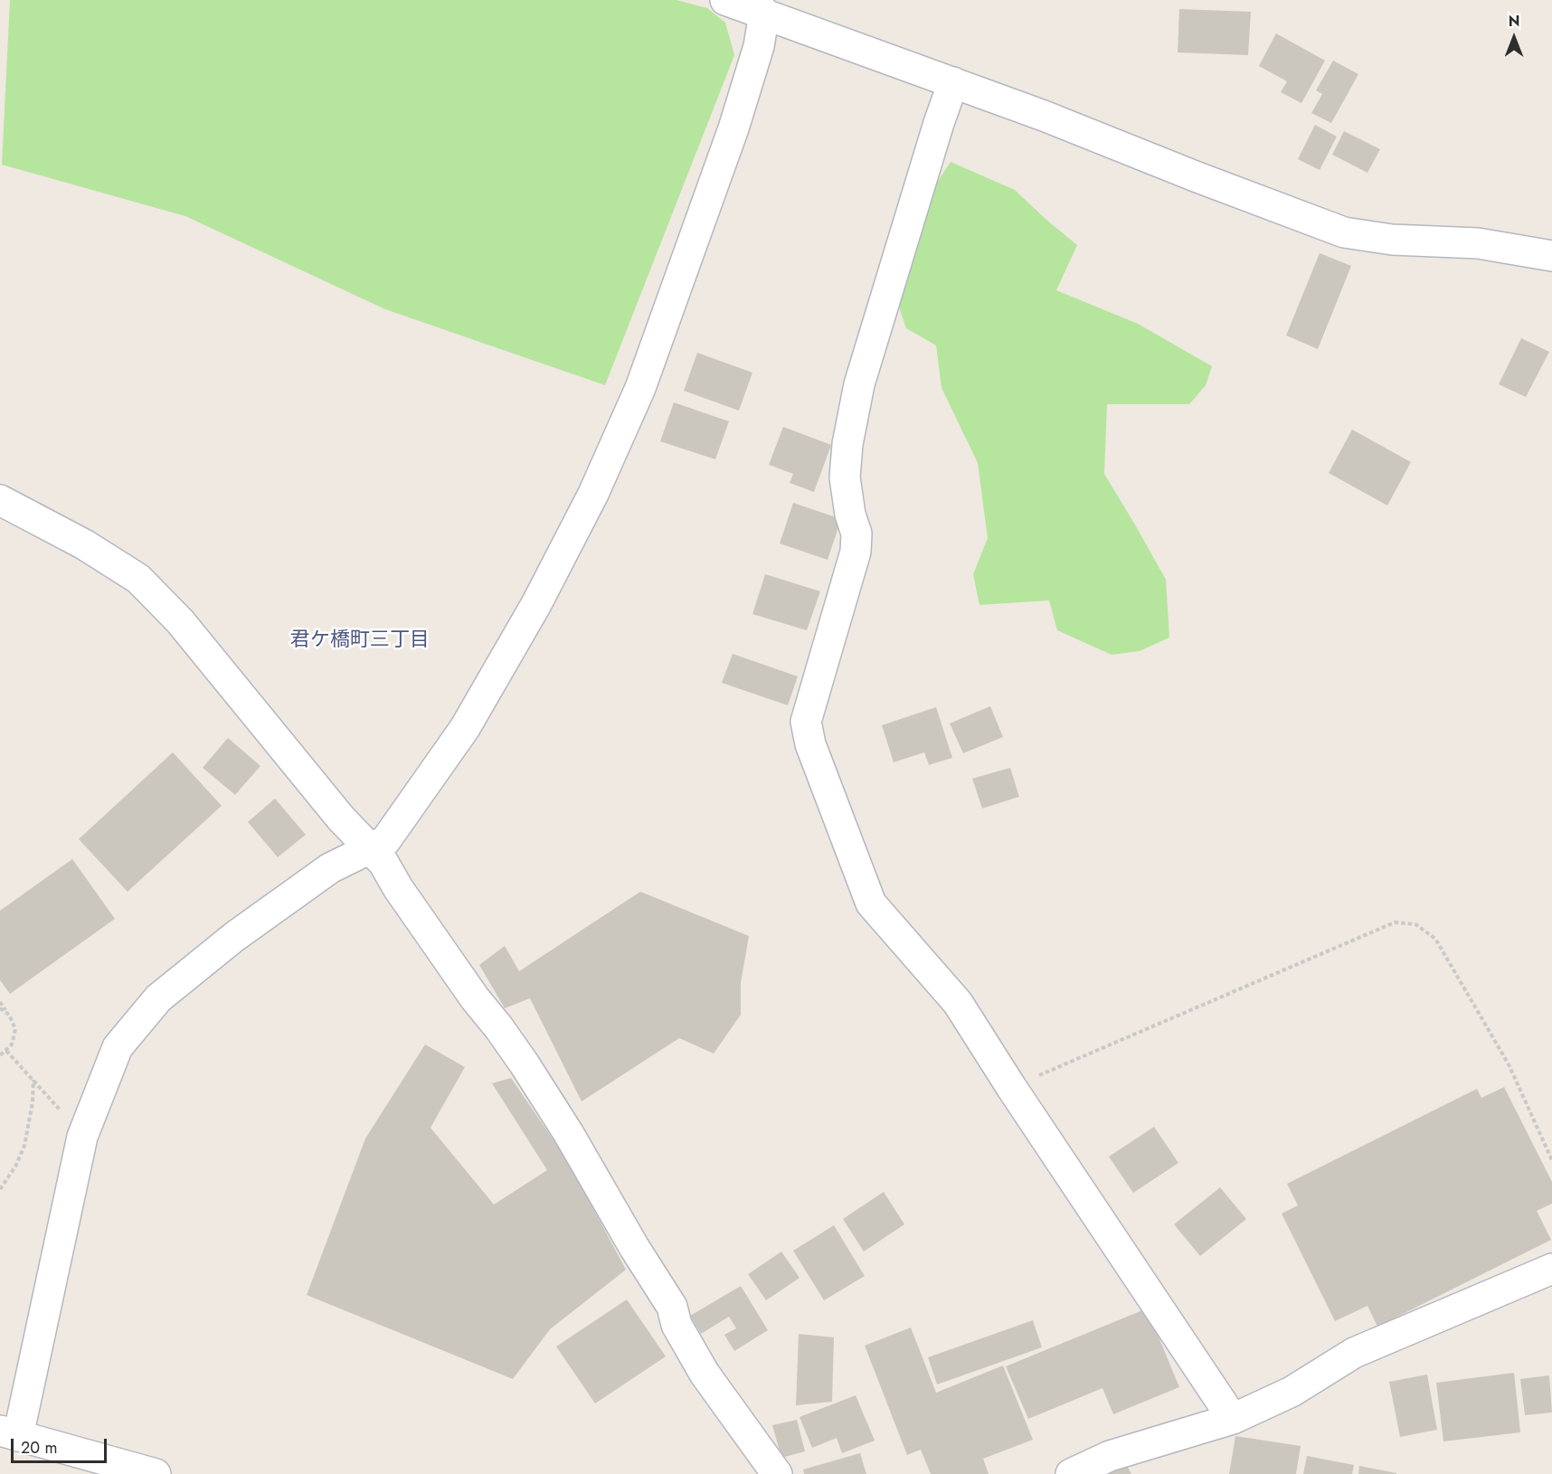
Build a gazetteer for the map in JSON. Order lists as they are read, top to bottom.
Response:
{
  "districts": ["君ケ橋町三丁目"],
  "scale_bar": "20 m",
  "north": "top"
}
